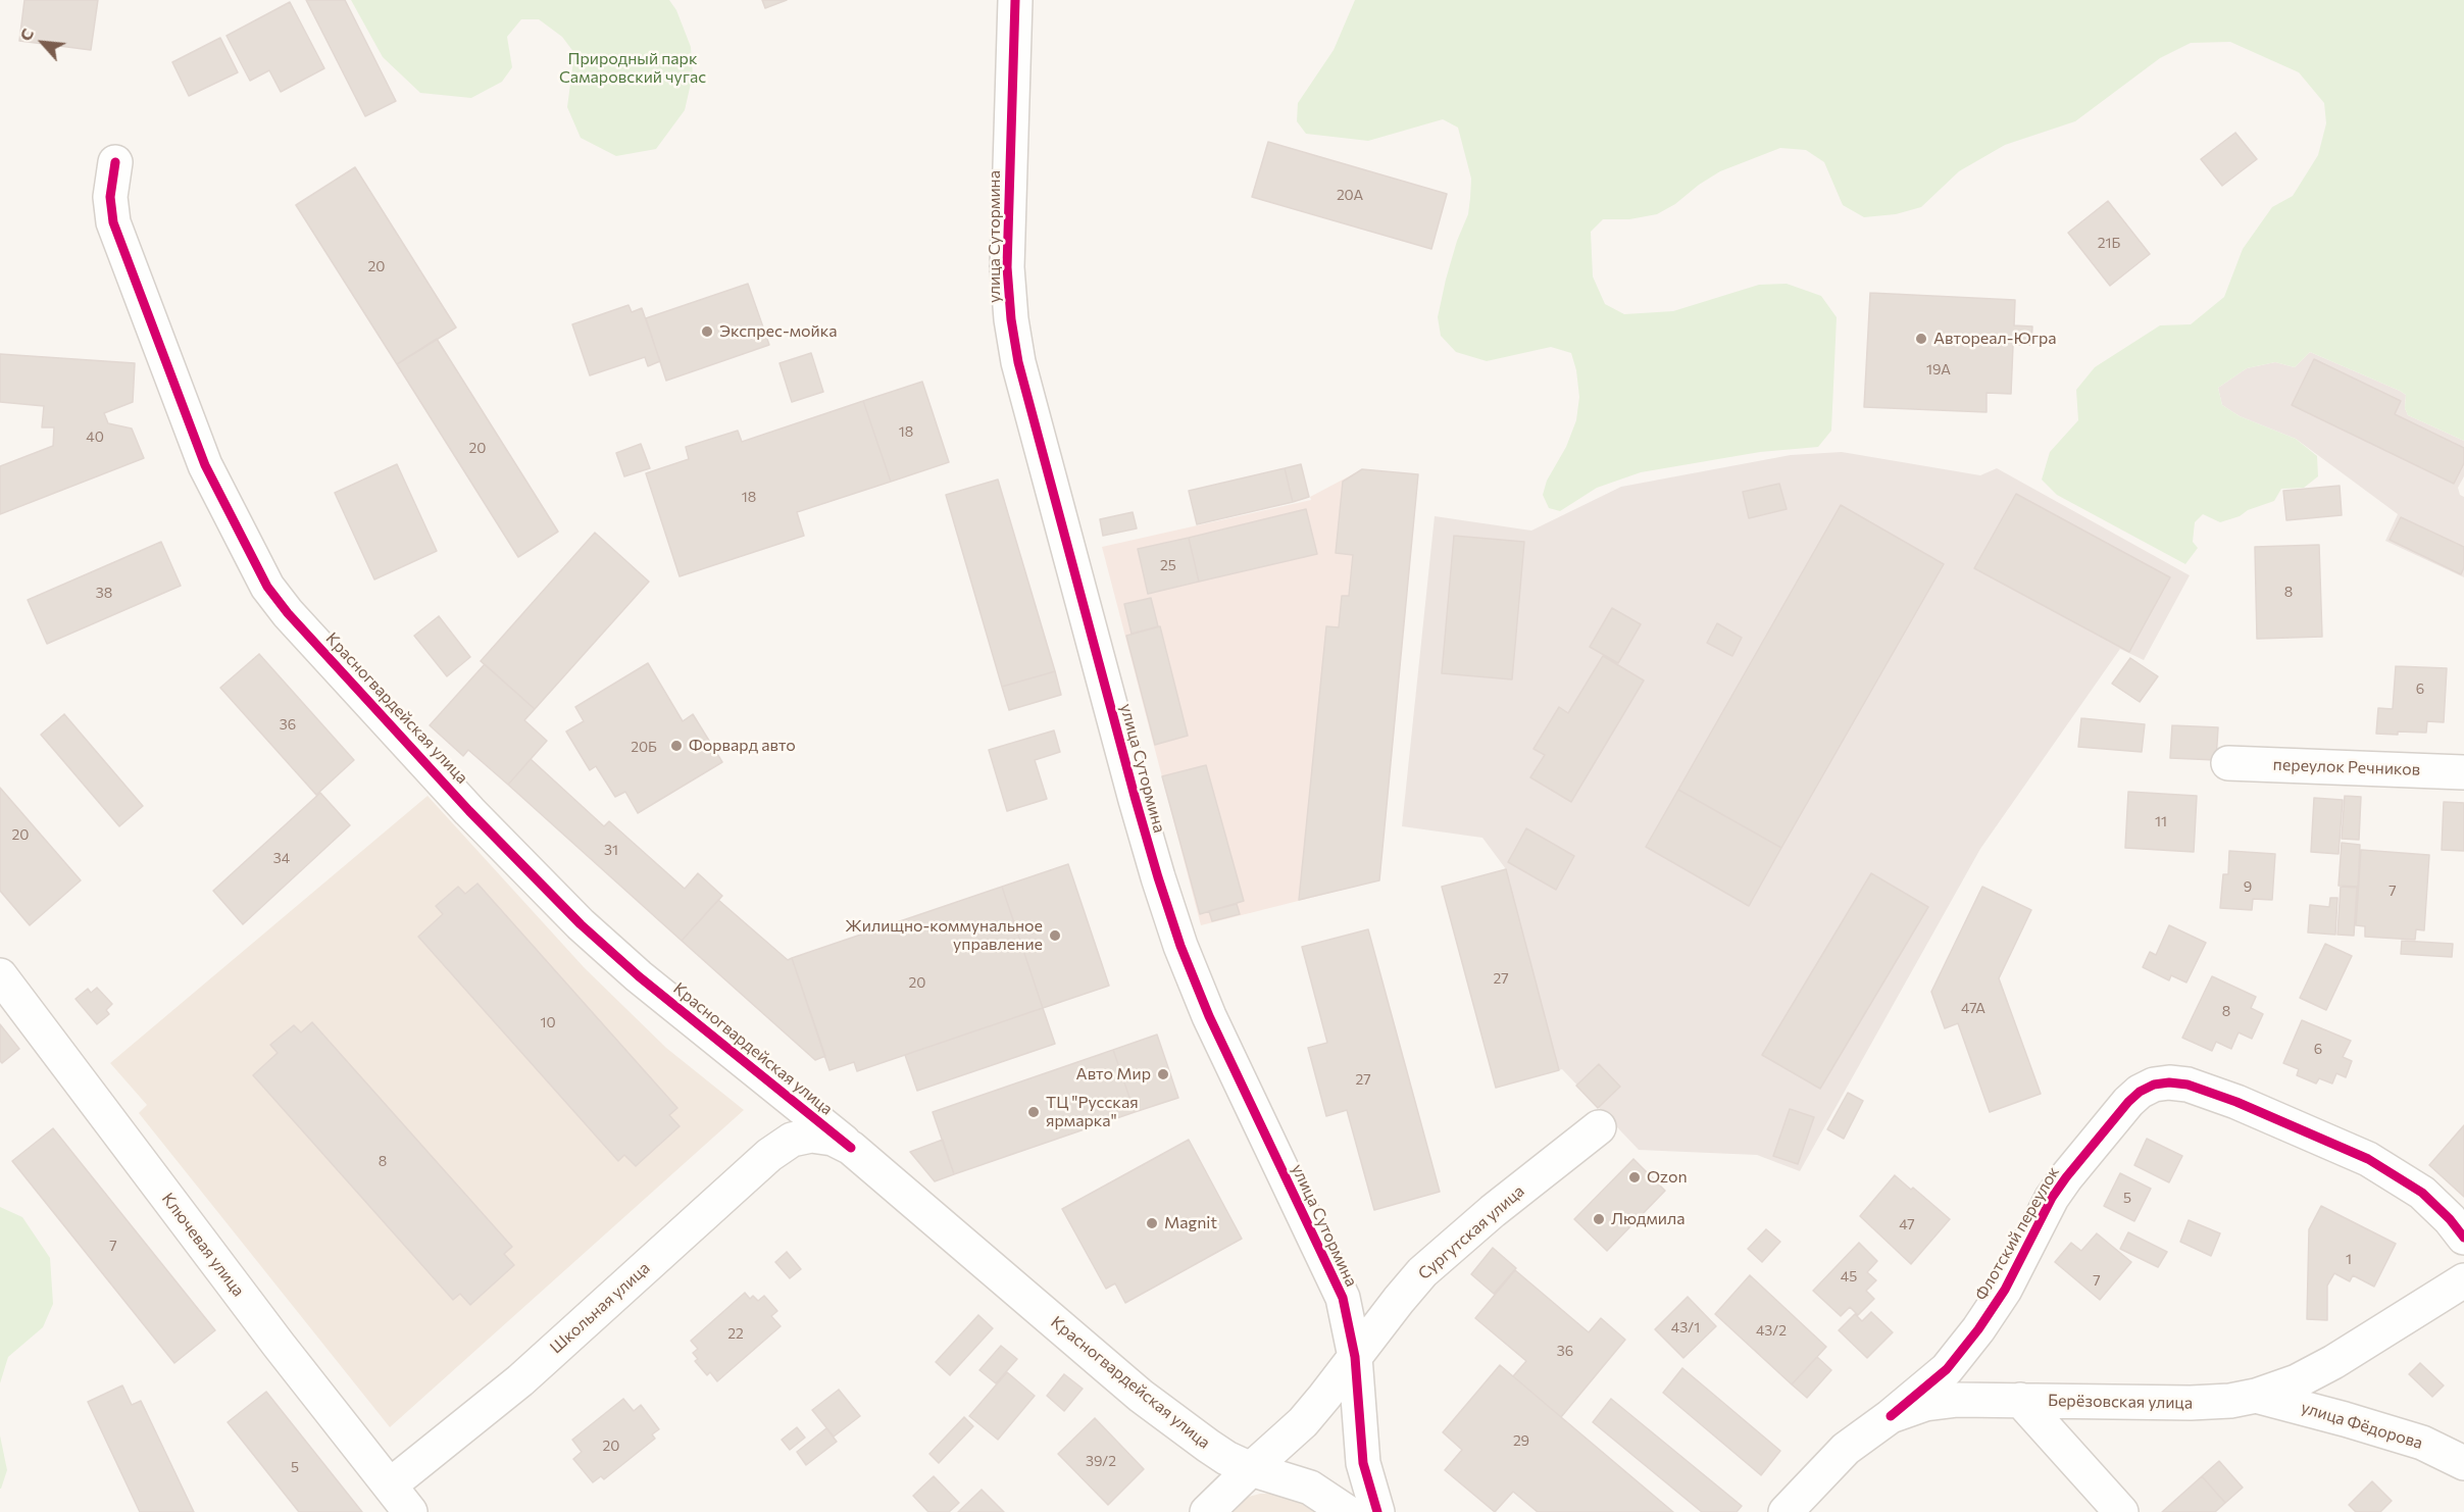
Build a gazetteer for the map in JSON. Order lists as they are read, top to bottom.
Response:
{
  "streets": {
    "street": [
      "улица Сутормина",
      "Красногвардейская улица",
      "переулок Речников",
      "Сургутская улица",
      "Флотский переулок",
      "Ключевая улица",
      "Школьная улица",
      "Берёзовская улица",
      "улица Фёдорова"
    ]
  },
  "crossings": [
    ["улица Сутормина", "Сургутская улица"],
    ["Красногвардейская улица", "Сургутская улица"],
    ["Красногвардейская улица", "Школьная улица"],
    ["Флотский переулок", "Берёзовская улица"],
    ["Ключевая улица", "Школьная улица"],
    ["Берёзовская улица", "улица Фёдорова"]
  ],
  "parks": ["Природный парк Самаровский чугас"],
  "places": [
    "Экспрес-мойка",
    "Автореал-Югра",
    "Форвард авто",
    "Жилищно-коммунальное управление",
    "Авто Мир",
    "ТЦ \"Русская ярмарка\"",
    "Ozon",
    "Людмила",
    "Magnit"
  ],
  "house_numbers": [
    "20А",
    "21Б",
    "20",
    "19А",
    "18",
    "40",
    "20",
    "18",
    "25",
    "8",
    "38",
    "6",
    "36",
    "20Б",
    "11",
    "20",
    "31",
    "34",
    "9",
    "7",
    "27",
    "20",
    "47А",
    "8",
    "10",
    "6",
    "27",
    "8",
    "5",
    "47",
    "7",
    "1",
    "45",
    "7",
    "43/1",
    "43/2",
    "22",
    "36",
    "29",
    "20",
    "39/2",
    "5"
  ],
  "north": "top left"
}
